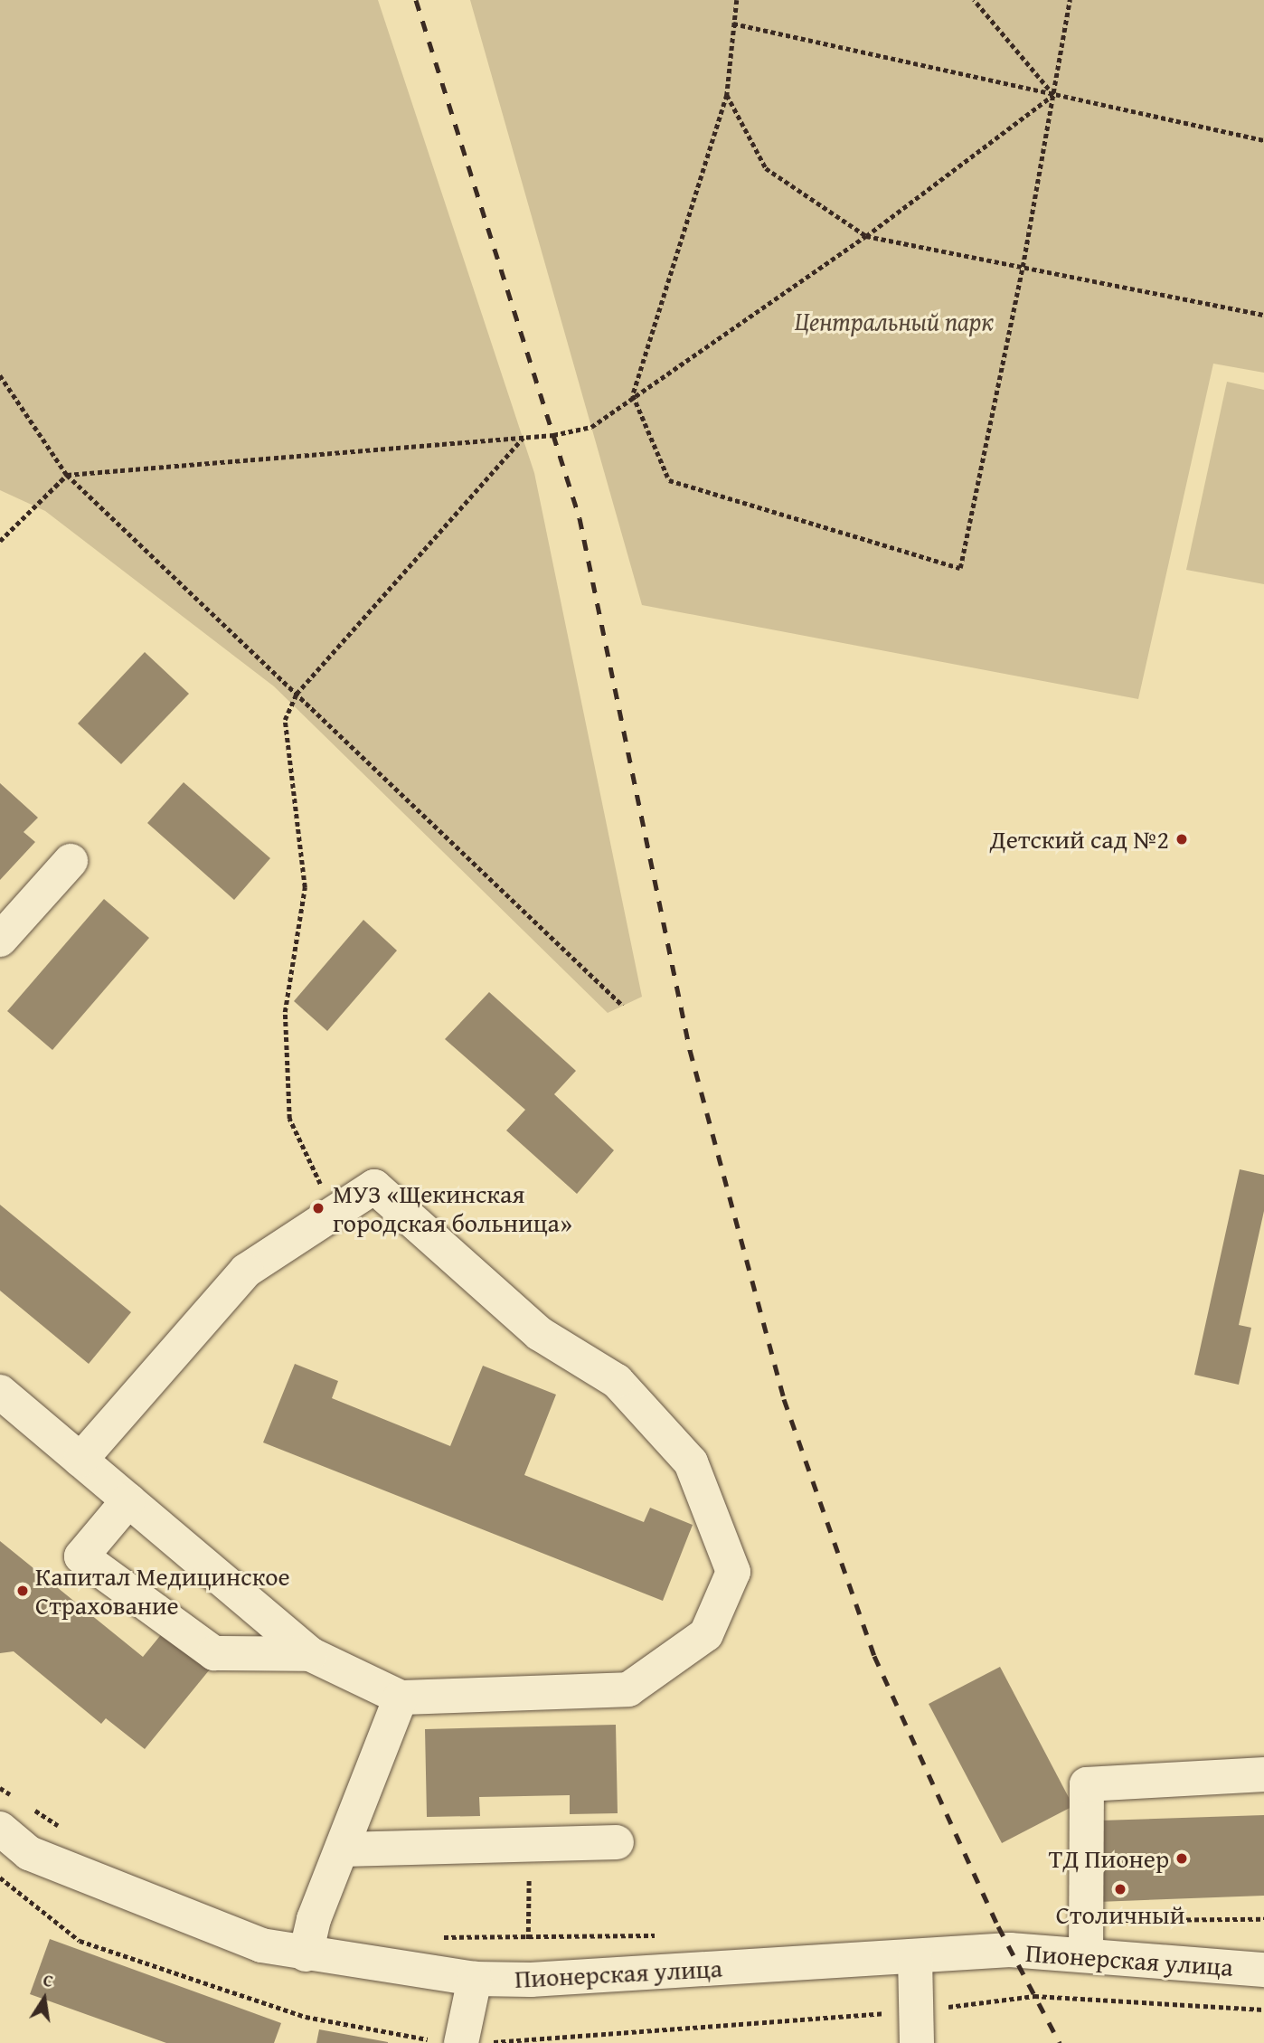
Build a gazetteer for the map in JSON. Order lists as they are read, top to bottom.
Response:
{
  "streets": {
    "street": ["Пионерская улица"]
  },
  "parks": ["Центральный парк"],
  "places": [
    "Детский сад №2",
    "МУЗ «Щекинская городская больница»",
    "Капитал Медицинское Страхование",
    "ТД Пионер",
    "Столичный"
  ],
  "north": "top"
}
